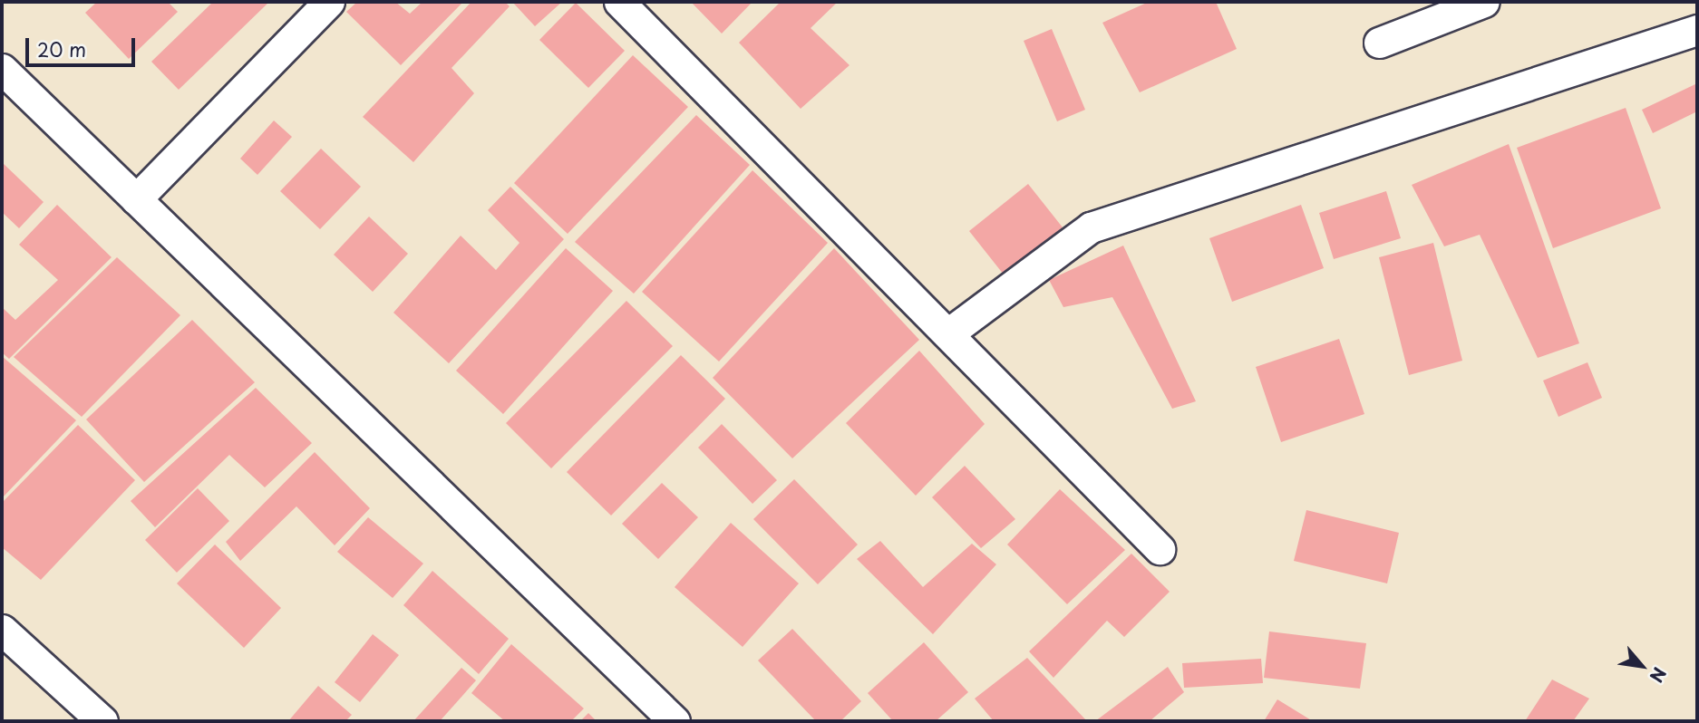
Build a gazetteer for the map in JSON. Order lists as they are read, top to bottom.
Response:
{
  "scale_bar": "20 m",
  "north": "bottom right"
}
